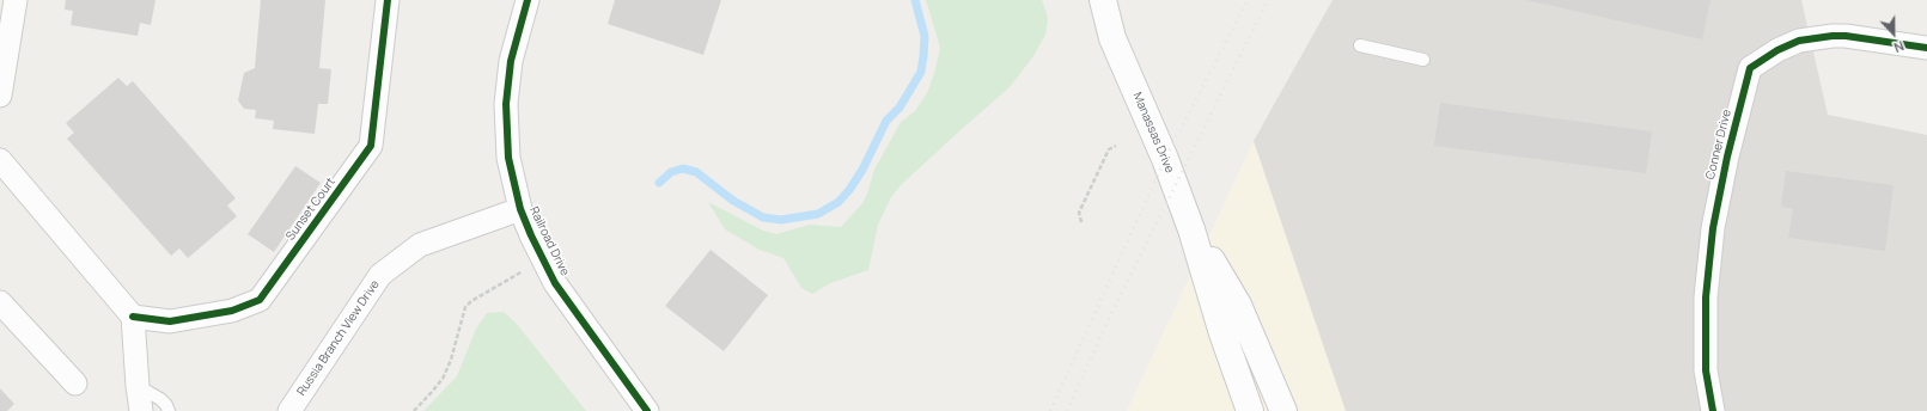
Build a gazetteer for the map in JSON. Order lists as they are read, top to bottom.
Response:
{
  "streets": {
    "main road": ["Manassas Drive"],
    "street": [
      "Conner Drive",
      "Sunset Court",
      "Railroad Drive",
      "Russia Branch View Drive"
    ]
  },
  "crossings": [
    ["Railroad Drive", "Russia Branch View Drive"]
  ],
  "north": "bottom"
}
